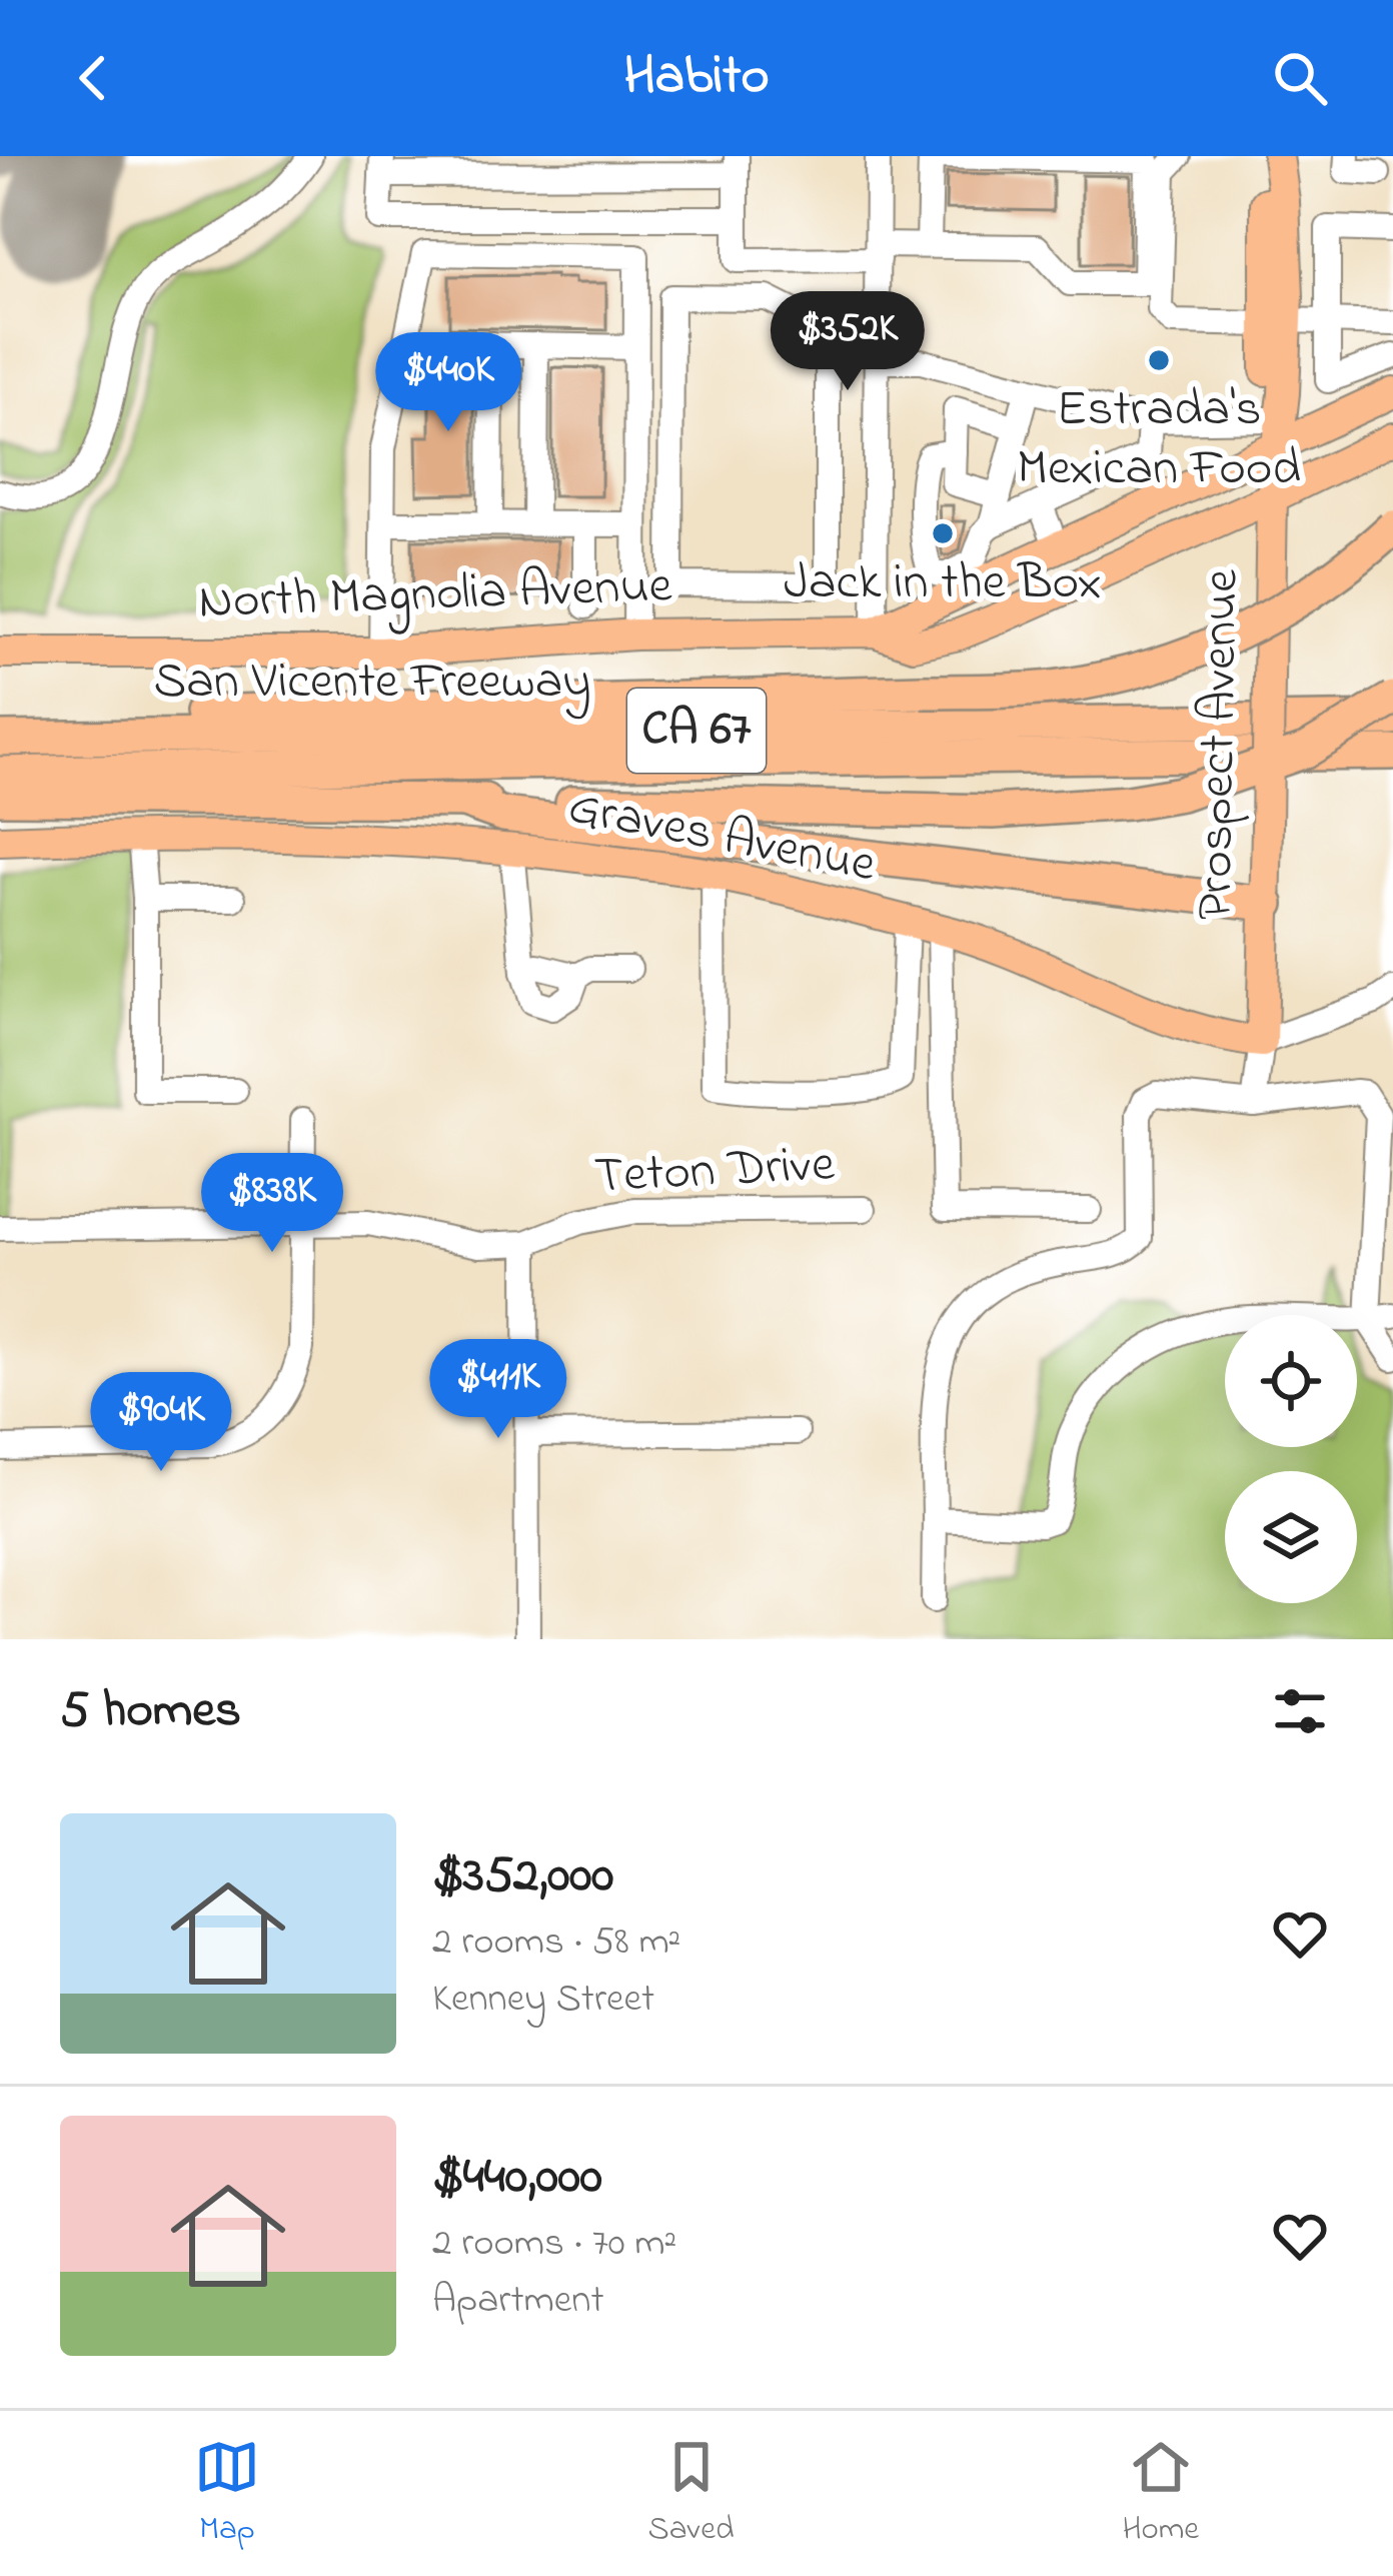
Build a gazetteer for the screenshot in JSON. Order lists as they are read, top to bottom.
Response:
{
  "streets": {
    "highway": ["San Vicente Freeway", "CA 67"],
    "main road": ["North Magnolia Avenue", "Prospect Avenue", "Graves Avenue"],
    "street": ["Teton Drive"]
  },
  "crossings": [
    ["North Magnolia Avenue", "Prospect Avenue"],
    ["Prospect Avenue", "Graves Avenue"]
  ],
  "places": ["Estrada's Mexican Food", "Jack in the Box"],
  "page": {
    "header": "Habito",
    "price": [
      "$352K",
      "$440K",
      "$838K",
      "$411K",
      "$904K"
    ],
    "heading": "5 homes",
    "list": [
      {
        "name": "$352,000",
        "note": "2 rooms · 58 m² · Kenney Street"
      },
      {
        "name": "$440,000",
        "note": "2 rooms · 70 m² · Apartment"
      }
    ],
    "tabs": ["Map", "Saved", "Home"]
  }
}
